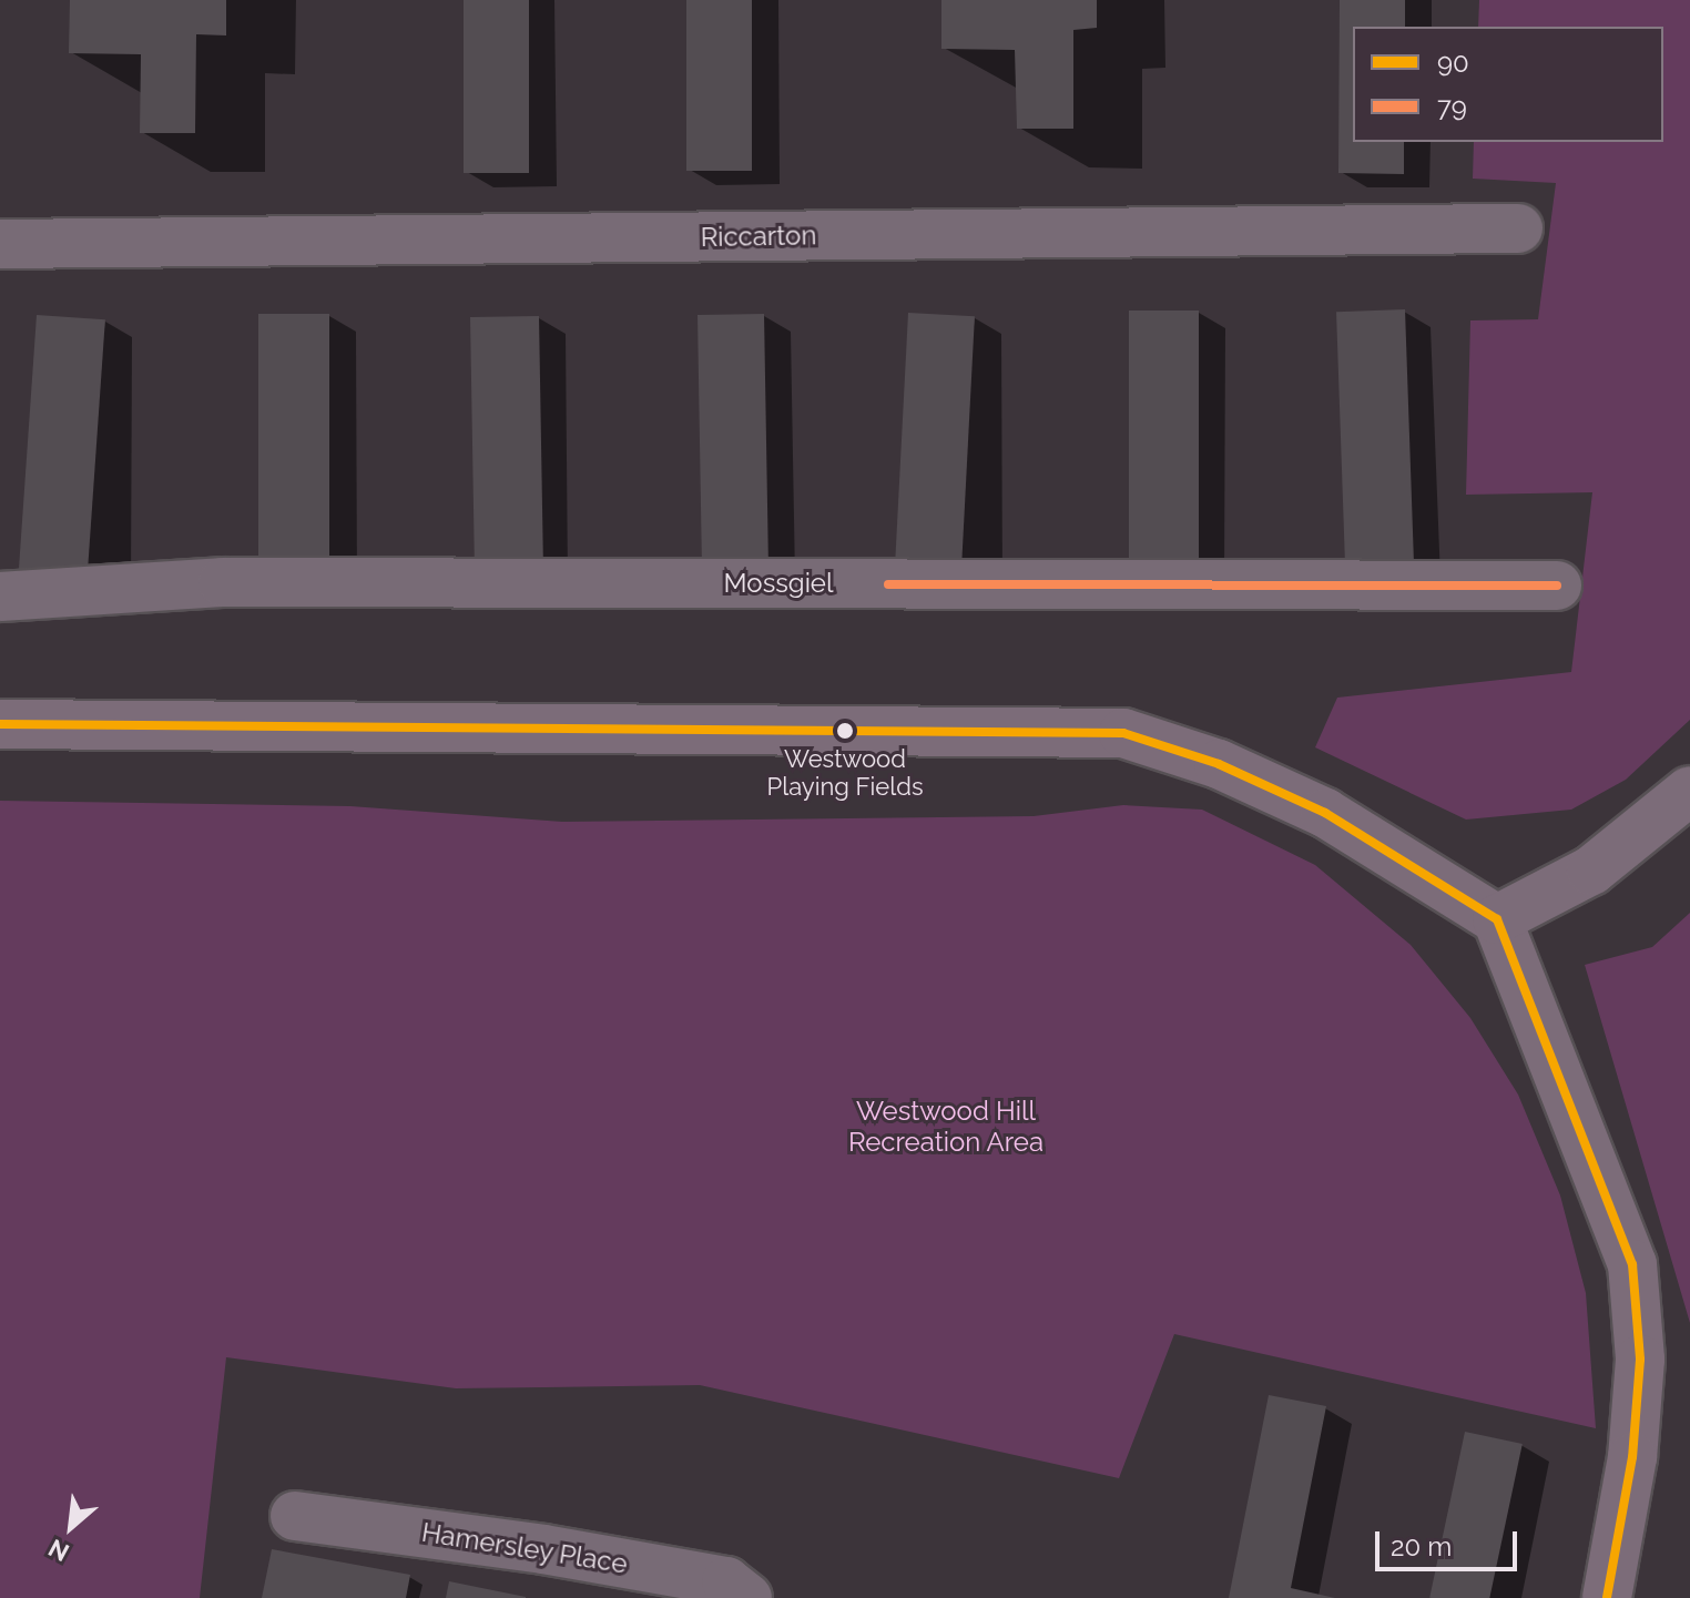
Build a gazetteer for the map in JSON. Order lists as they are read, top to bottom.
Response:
{
  "streets": {
    "street": ["Riccarton", "Mossgiel", "Hamersley Place"]
  },
  "parks": ["Westwood Hill Recreation Area"],
  "places": ["Westwood Playing Fields"],
  "lines": ["transit line 79", "transit line 90"],
  "legend": ["90", "79"],
  "scale_bar": "20 m",
  "north": "bottom left"
}
